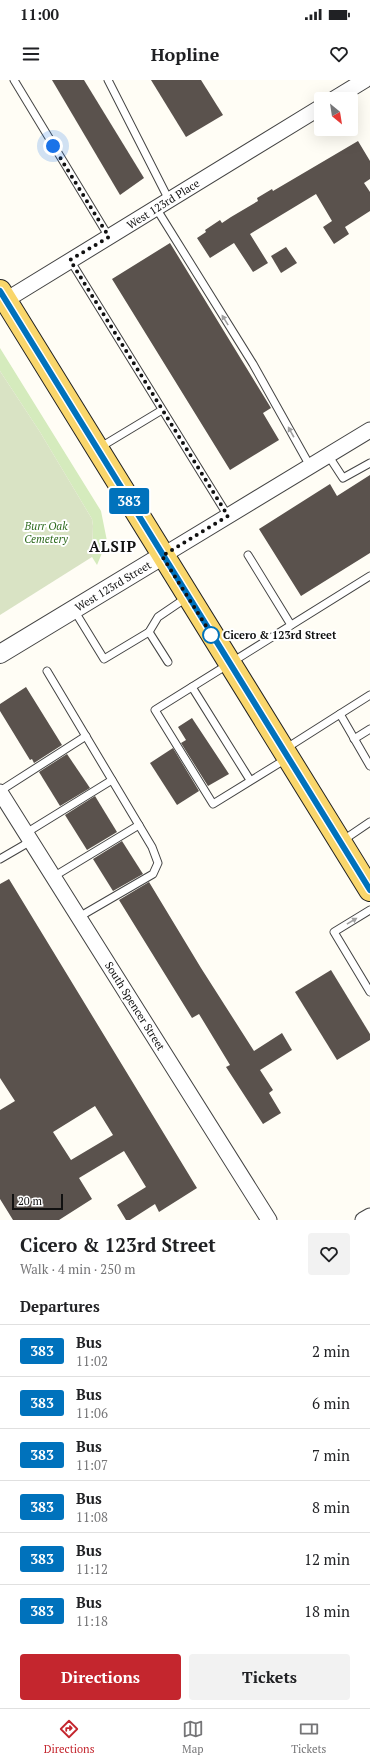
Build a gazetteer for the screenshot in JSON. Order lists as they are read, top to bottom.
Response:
{
  "streets": {
    "street": ["West 123rd Place", "West 123rd Street", "South Spencer Street"]
  },
  "districts": ["ALSIP"],
  "parks": ["Burr Oak Cemetery"],
  "places": ["Cicero & 123rd Street"],
  "lines": ["bus line 383"],
  "scale_bar": "20 m",
  "north": "bottom right",
  "page": {
    "status": "11:00",
    "header": "Hopline",
    "on_map": "383",
    "scale": "20 m",
    "heading": [
      ["Cicero & 123rd Street", "Walk · 4 min · 250 m"],
      "Departures"
    ],
    "list": [
      {
        "mark": "383",
        "name": "Bus",
        "note": "11:02",
        "value": "2 min"
      },
      {
        "mark": "383",
        "name": "Bus",
        "note": "11:06",
        "value": "6 min"
      },
      {
        "mark": "383",
        "name": "Bus",
        "note": "11:07",
        "value": "7 min"
      },
      {
        "mark": "383",
        "name": "Bus",
        "note": "11:08",
        "value": "8 min"
      },
      {
        "mark": "383",
        "name": "Bus",
        "note": "11:12",
        "value": "12 min"
      },
      {
        "mark": "383",
        "name": "Bus",
        "note": "11:18",
        "value": "18 min"
      }
    ],
    "buttons": ["Directions", "Tickets"],
    "tabs": ["Directions", "Map", "Tickets"]
  }
}
